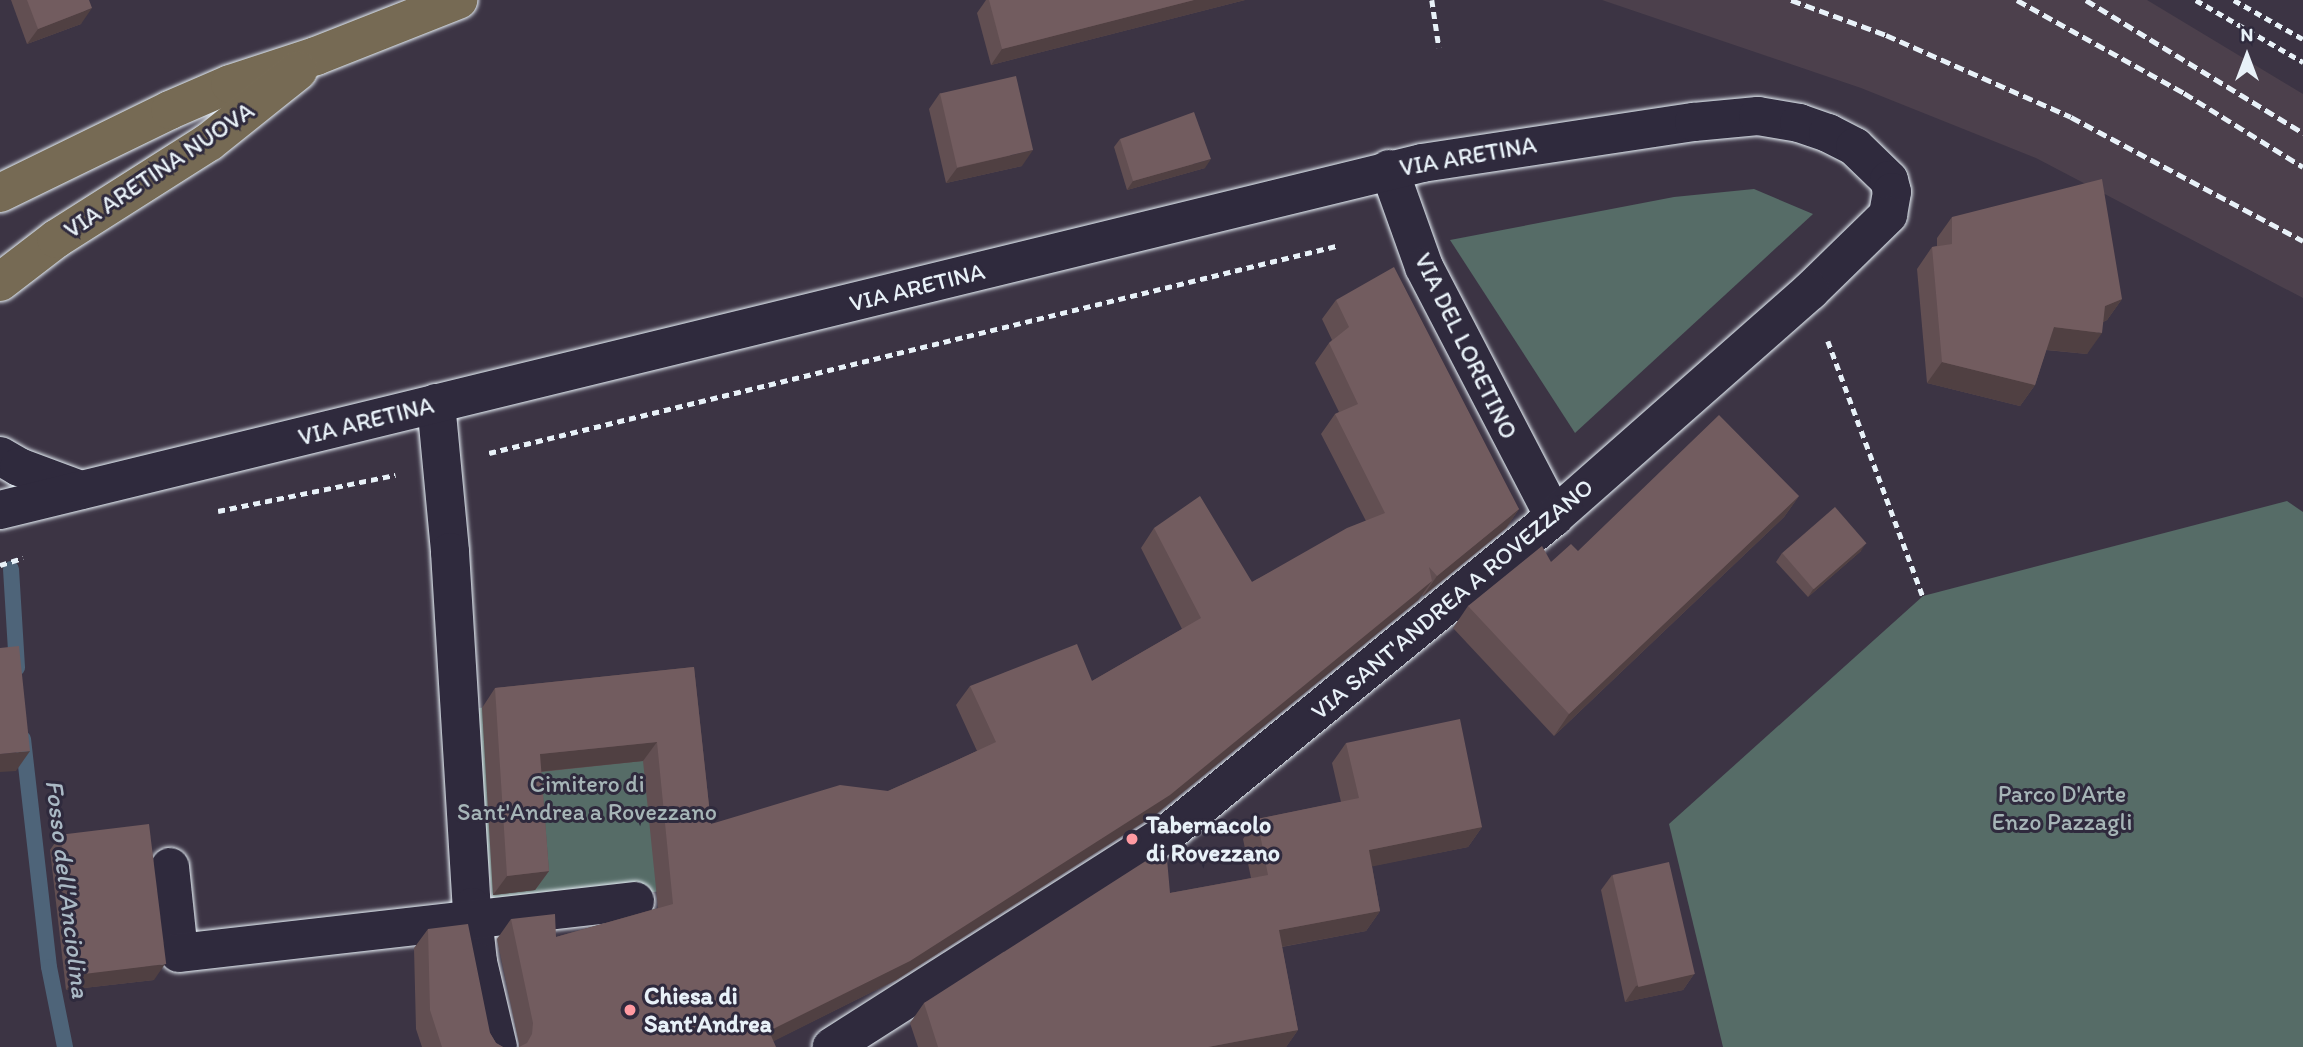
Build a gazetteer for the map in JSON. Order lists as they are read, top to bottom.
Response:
{
  "streets": {
    "main road": ["VIA ARETINA NUOVA"],
    "street": ["VIA ARETINA", "VIA DEL LORETINO", "VIA SANT'ANDREA A ROVEZZANO"]
  },
  "crossings": [
    ["VIA ARETINA", "VIA DEL LORETINO"],
    ["VIA ARETINA", "VIA SANT'ANDREA A ROVEZZANO"],
    ["VIA DEL LORETINO", "VIA SANT'ANDREA A ROVEZZANO"]
  ],
  "water": ["Fosso dell'Anciolina"],
  "parks": ["Cimitero di Sant'Andrea a Rovezzano", "Parco D'Arte Enzo Pazzagli"],
  "places": ["Tabernacolo di Rovezzano", "Chiesa di Sant'Andrea"],
  "north": "top"
}
